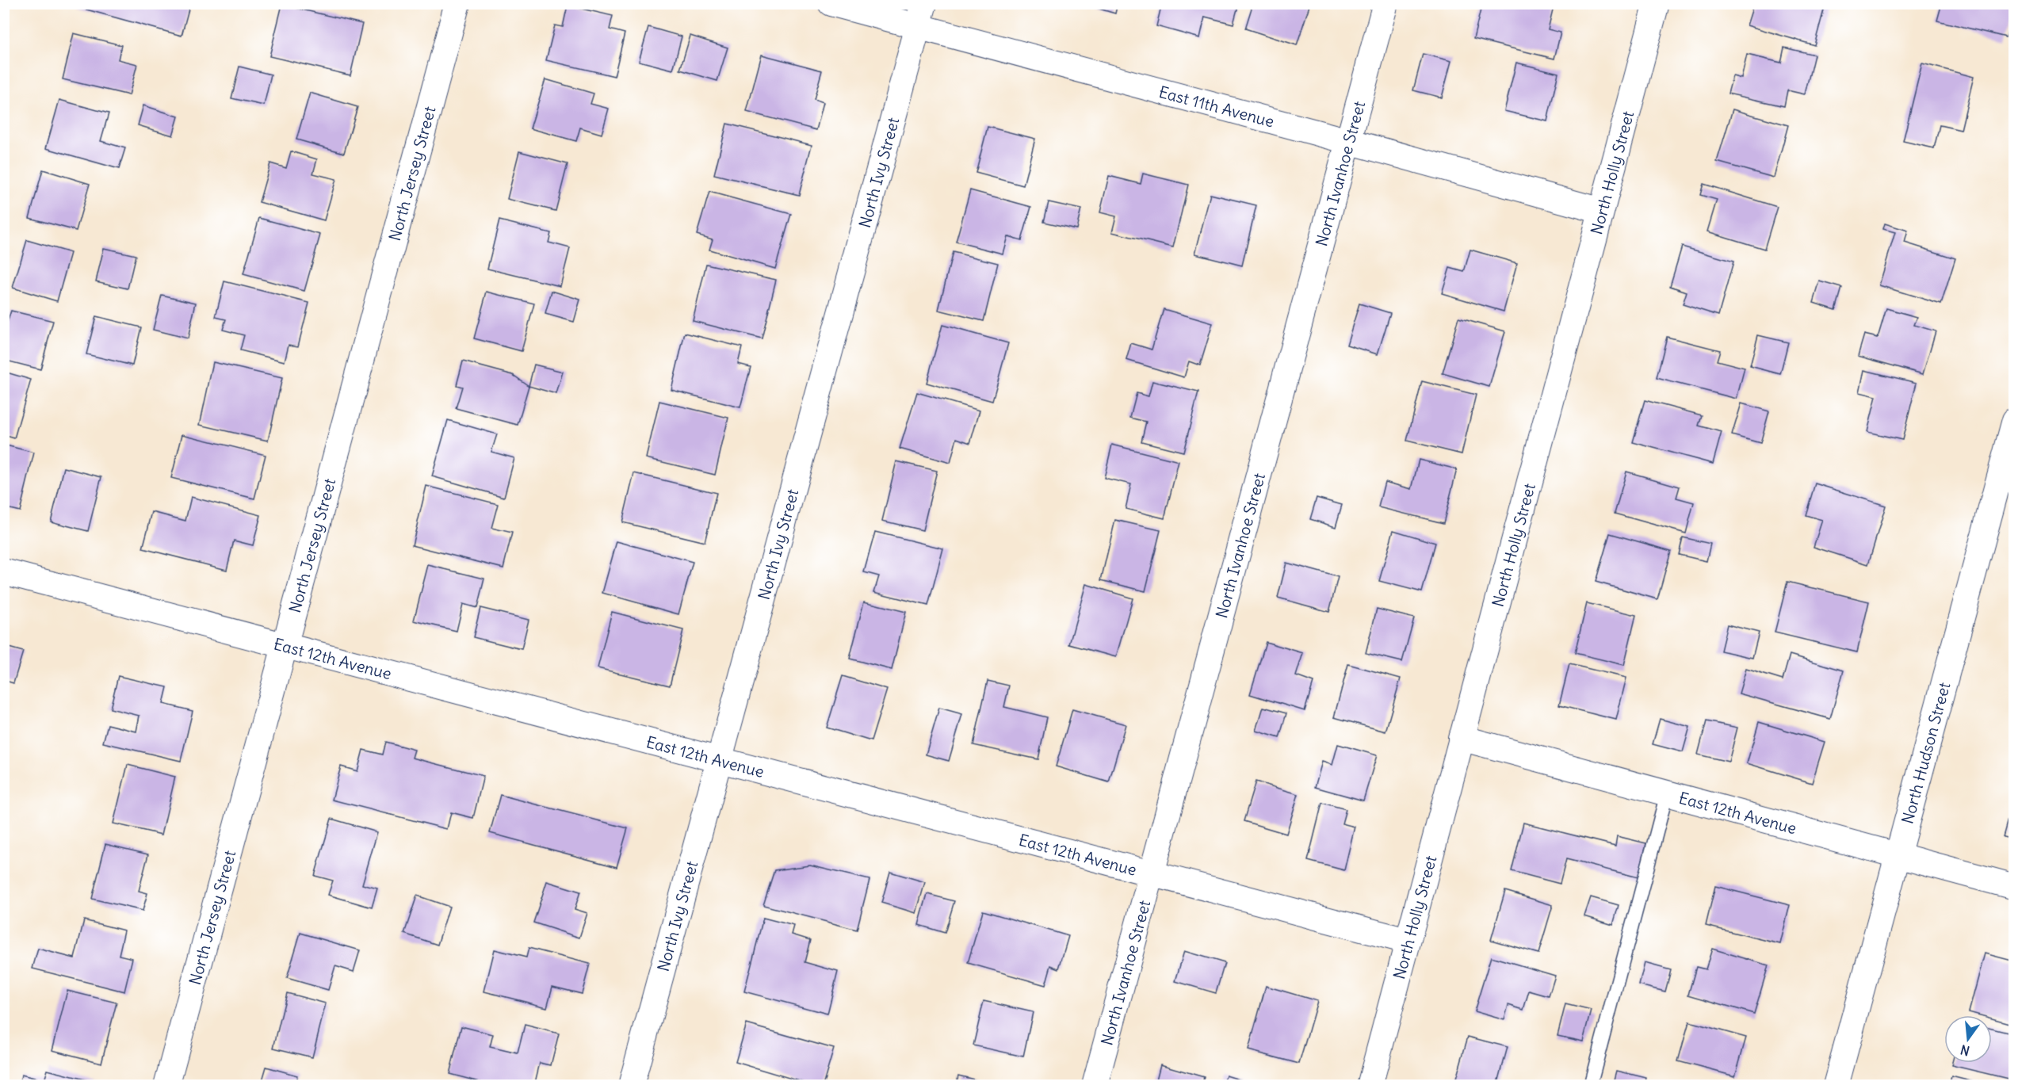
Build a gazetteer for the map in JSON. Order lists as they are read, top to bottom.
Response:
{
  "streets": {
    "street": [
      "East 11th Avenue",
      "North Holly Street",
      "North Jersey Street",
      "North Ivy Street",
      "North Ivanhoe Street",
      "East 12th Avenue",
      "North Hudson Street"
    ]
  },
  "crossings": [
    ["East 11th Avenue", "North Holly Street"],
    ["East 11th Avenue", "North Ivy Street"],
    ["East 11th Avenue", "North Ivanhoe Street"],
    ["North Holly Street", "East 12th Avenue"],
    ["North Jersey Street", "East 12th Avenue"],
    ["North Ivy Street", "East 12th Avenue"],
    ["North Ivanhoe Street", "East 12th Avenue"],
    ["East 12th Avenue", "North Hudson Street"]
  ],
  "north": "bottom"
}
